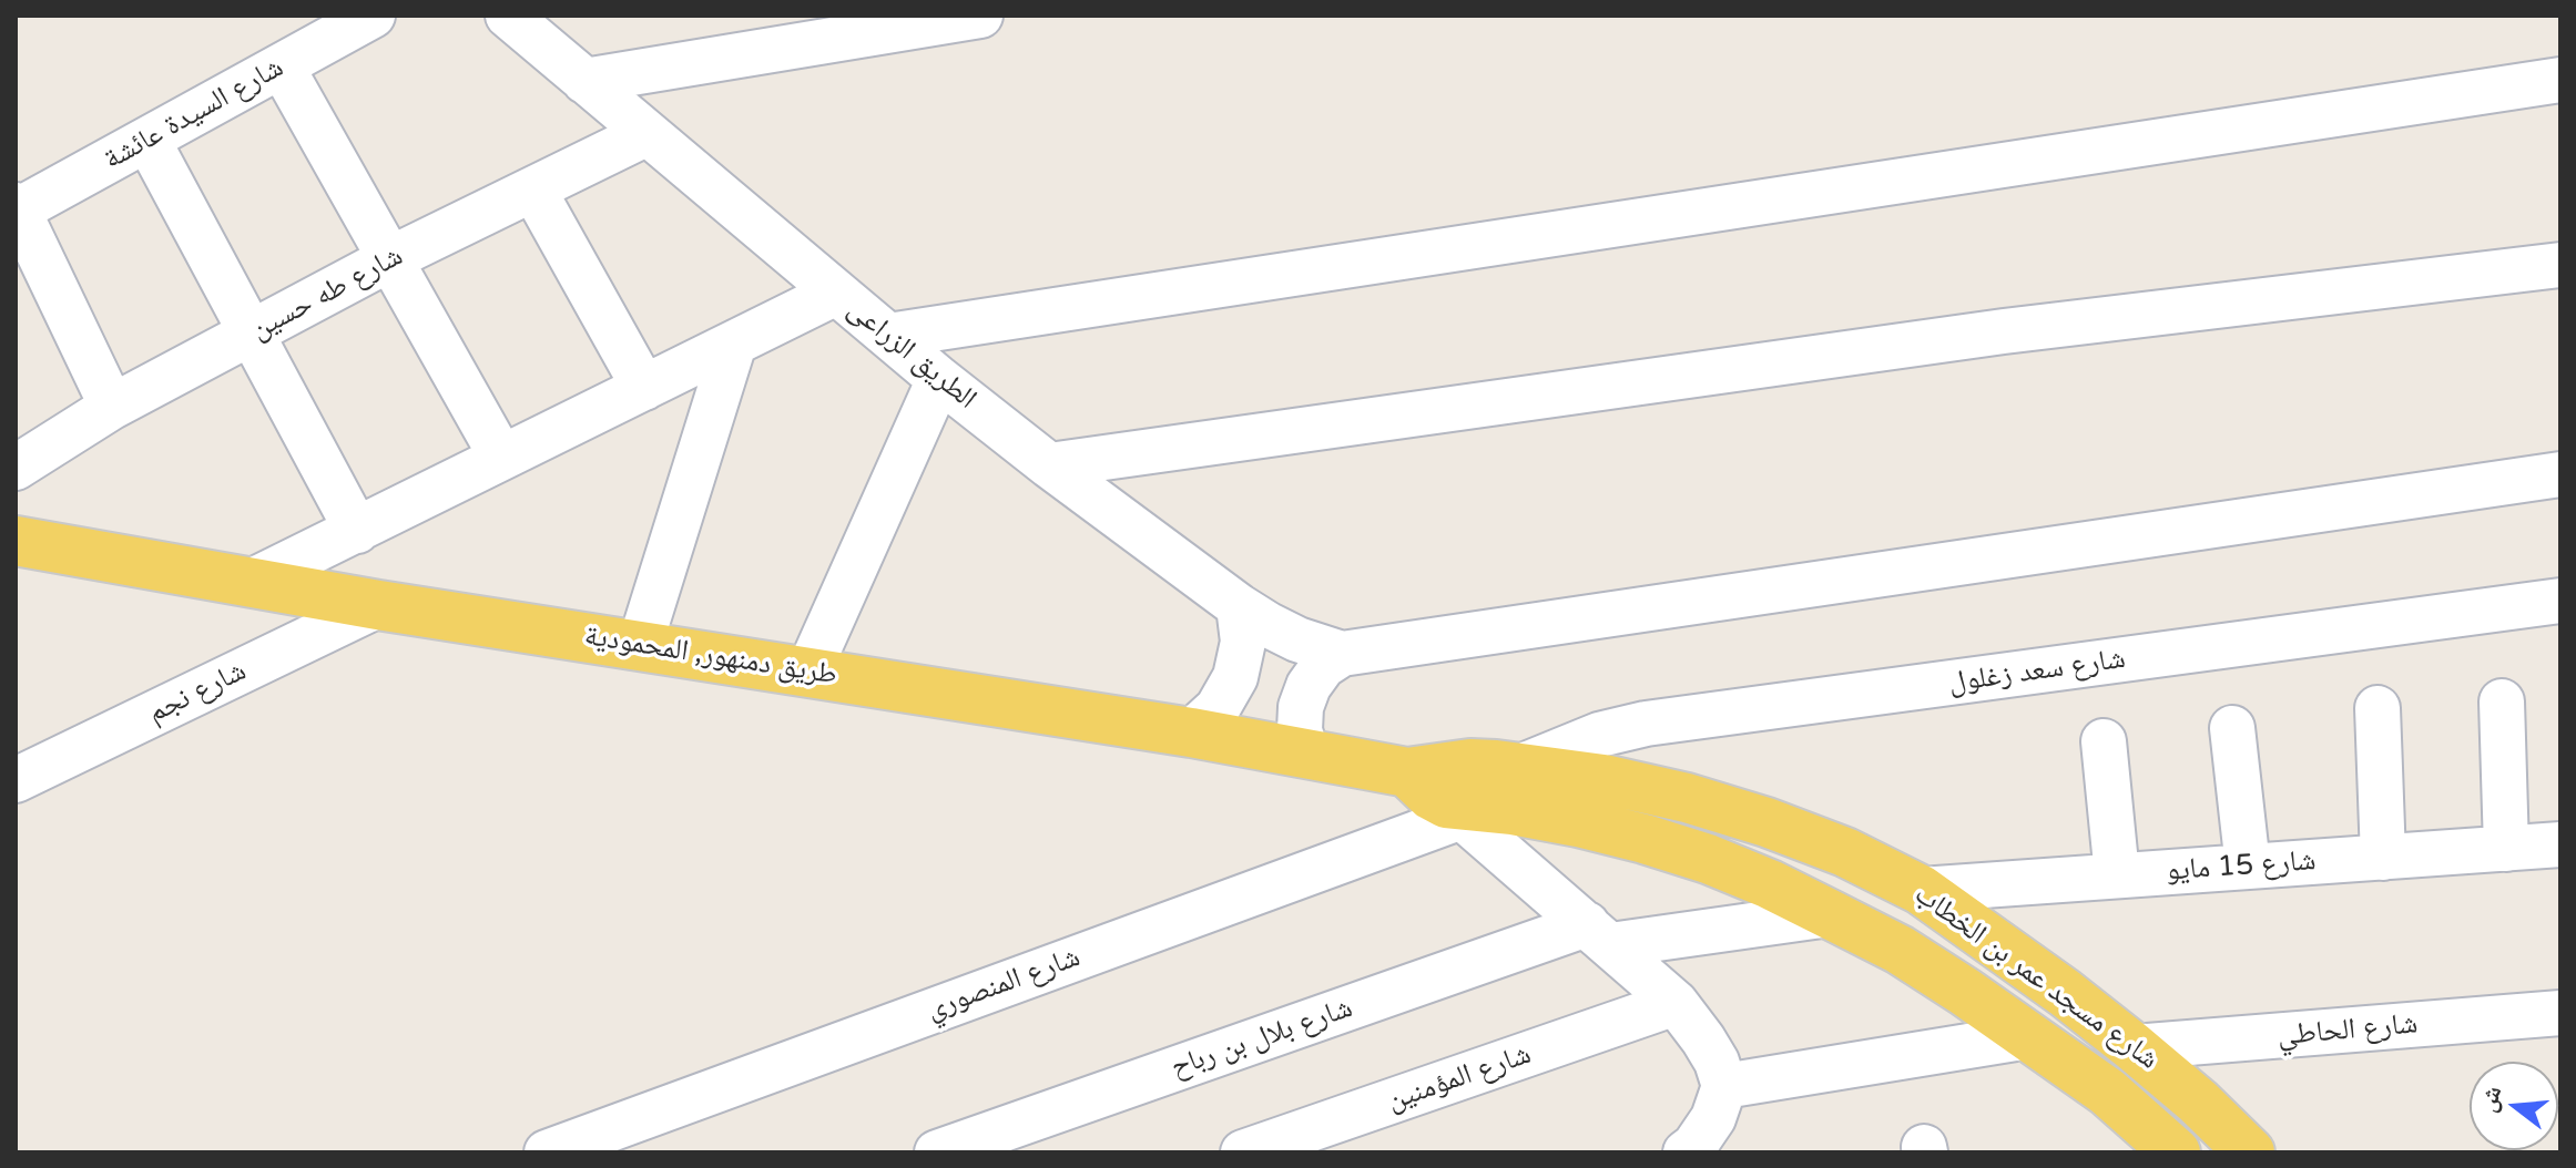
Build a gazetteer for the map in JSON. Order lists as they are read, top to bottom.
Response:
{
  "streets": {
    "main road": ["طريق دمنهور, المحمودية", "شارع مسجد عمر بن الخطاب"],
    "street": [
      "شارع السيدة عائشة",
      "شارع طه حسين",
      "الطريق الزراعى",
      "شارع سعد زغلول",
      "شارع نجم",
      "شارع 15 مايو",
      "شارع المنصوري",
      "شارع الحاطي",
      "شارع بلال بن رباح",
      "شارع المؤمنين"
    ]
  },
  "crossings": [
    ["شارع طه حسين", "الطريق الزراعى"],
    ["طريق دمنهور, المحمودية", "شارع نجم"],
    ["طريق دمنهور, المحمودية", "شارع مسجد عمر بن الخطاب"],
    ["شارع سعد زغلول", "شارع مسجد عمر بن الخطاب"],
    ["شارع 15 مايو", "شارع مسجد عمر بن الخطاب"],
    ["شارع مسجد عمر بن الخطاب", "شارع المنصوري"],
    ["شارع مسجد عمر بن الخطاب", "شارع الحاطي"],
    ["شارع مسجد عمر بن الخطاب", "شارع بلال بن رباح"]
  ],
  "north": "left"
}
